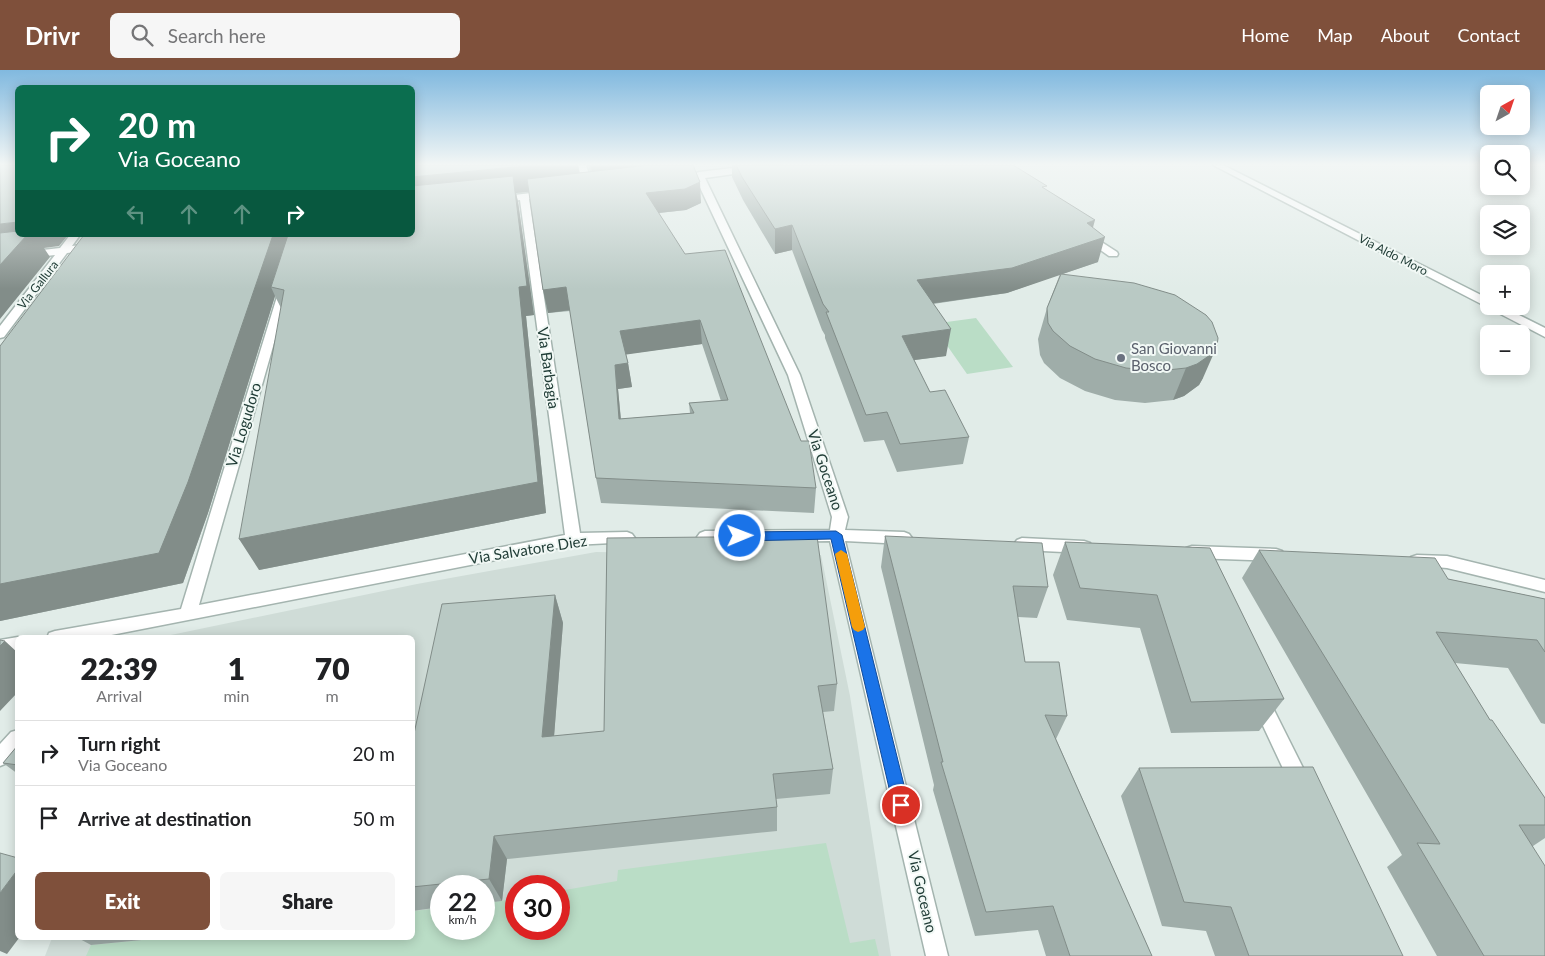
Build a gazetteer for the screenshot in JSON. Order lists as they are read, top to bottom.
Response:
{
  "streets": {
    "street": [
      "Via Aldo Moro",
      "Via Gallura",
      "Via Barbagia",
      "Via Logudoro",
      "Via Goceano",
      "Via Salvatore Diez"
    ]
  },
  "crossings": [
    ["Via Barbagia", "Via Salvatore Diez"],
    ["Via Logudoro", "Via Salvatore Diez"]
  ],
  "places": ["San Giovanni Bosco"],
  "north": "top right",
  "page": {
    "header": "Drivr",
    "search": "Search here",
    "nav": [
      "Home",
      "Map",
      "About",
      "Contact"
    ],
    "map_buttons": ["+", "−"],
    "turn": ["20 m", "Via Goceano"],
    "eta": [
      "22:39",
      "Arrival",
      "1",
      "min",
      "70",
      "m"
    ],
    "list": [
      {
        "name": "Turn right",
        "note": "Via Goceano",
        "value": "20 m"
      },
      {
        "name": "Arrive at destination",
        "value": "50 m"
      }
    ],
    "buttons": ["Exit", "Share"],
    "speed": "22 km/h",
    "limit": "30"
  }
}
